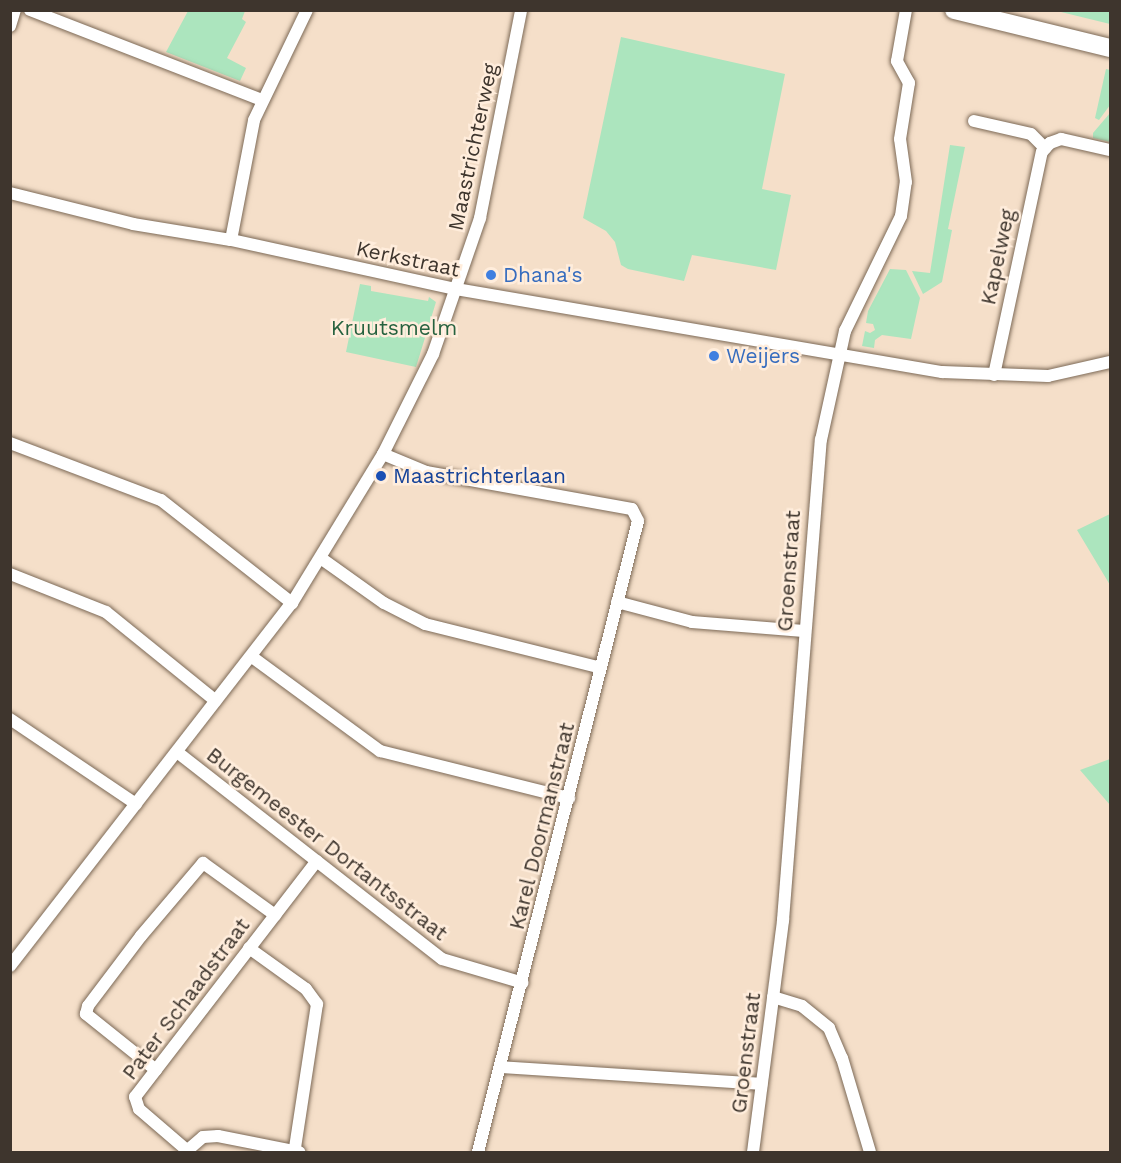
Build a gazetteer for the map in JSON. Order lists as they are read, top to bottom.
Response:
{
  "streets": {
    "street": [
      "Maastrichterweg",
      "Kapelweg",
      "Kerkstraat",
      "Groenstraat",
      "Karel Doormanstraat",
      "Burgemeester Dortantsstraat",
      "Pater Schaadstraat"
    ]
  },
  "crossings": [
    ["Maastrichterweg", "Kerkstraat"],
    ["Kapelweg", "Kerkstraat"],
    ["Kerkstraat", "Groenstraat"],
    ["Karel Doormanstraat", "Burgemeester Dortantsstraat"],
    ["Burgemeester Dortantsstraat", "Pater Schaadstraat"]
  ],
  "parks": ["Kruutsmelm"],
  "places": ["Dhana's", "Weijers", "Maastrichterlaan"]
}
